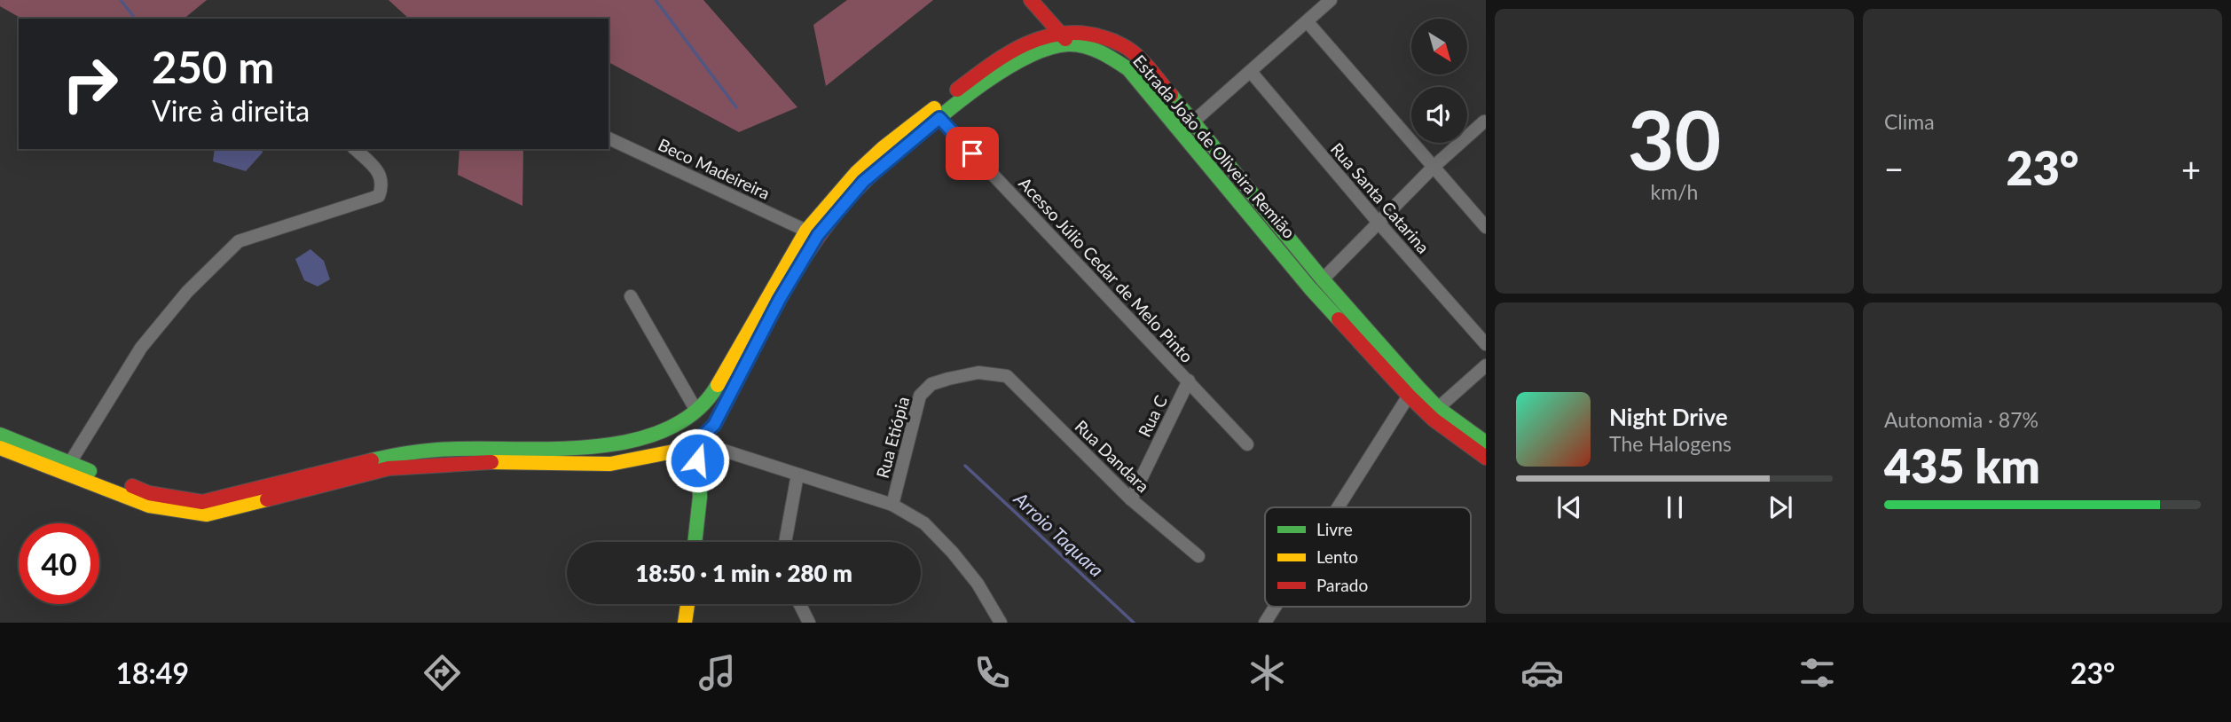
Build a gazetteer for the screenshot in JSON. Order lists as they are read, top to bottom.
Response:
{
  "streets": {
    "main road": ["Estrada João de Oliveira Remião"],
    "street": [
      "Beco Madeireira",
      "Rua Santa Catarina",
      "Acesso Júlio Cedar de Melo Pinto",
      "Rua C",
      "Rua Etiópia",
      "Rua Dandara"
    ]
  },
  "crossings": [
    ["Estrada João de Oliveira Remião", "Beco Madeireira"],
    ["Estrada João de Oliveira Remião", "Acesso Júlio Cedar de Melo Pinto"],
    ["Acesso Júlio Cedar de Melo Pinto", "Rua C"],
    ["Rua C", "Rua Dandara"],
    ["Rua Etiópia", "Rua Dandara"]
  ],
  "water": ["Arroio Taquara"],
  "legend": ["Livre", "Lento", "Parado"],
  "north": "bottom right",
  "page": {
    "tile": [
      ["30", "km/h"],
      "Clima",
      ["Autonomia · 87%", "435 km"]
    ],
    "turn": ["250 m", "Vire à direita"],
    "heat": ["−", "23°", "+"],
    "song": ["Night Drive", "The Halogens"],
    "limit": "40",
    "trip": "18:50 · 1 min · 280 m",
    "tabs": ["18:49", "23°"]
  }
}
